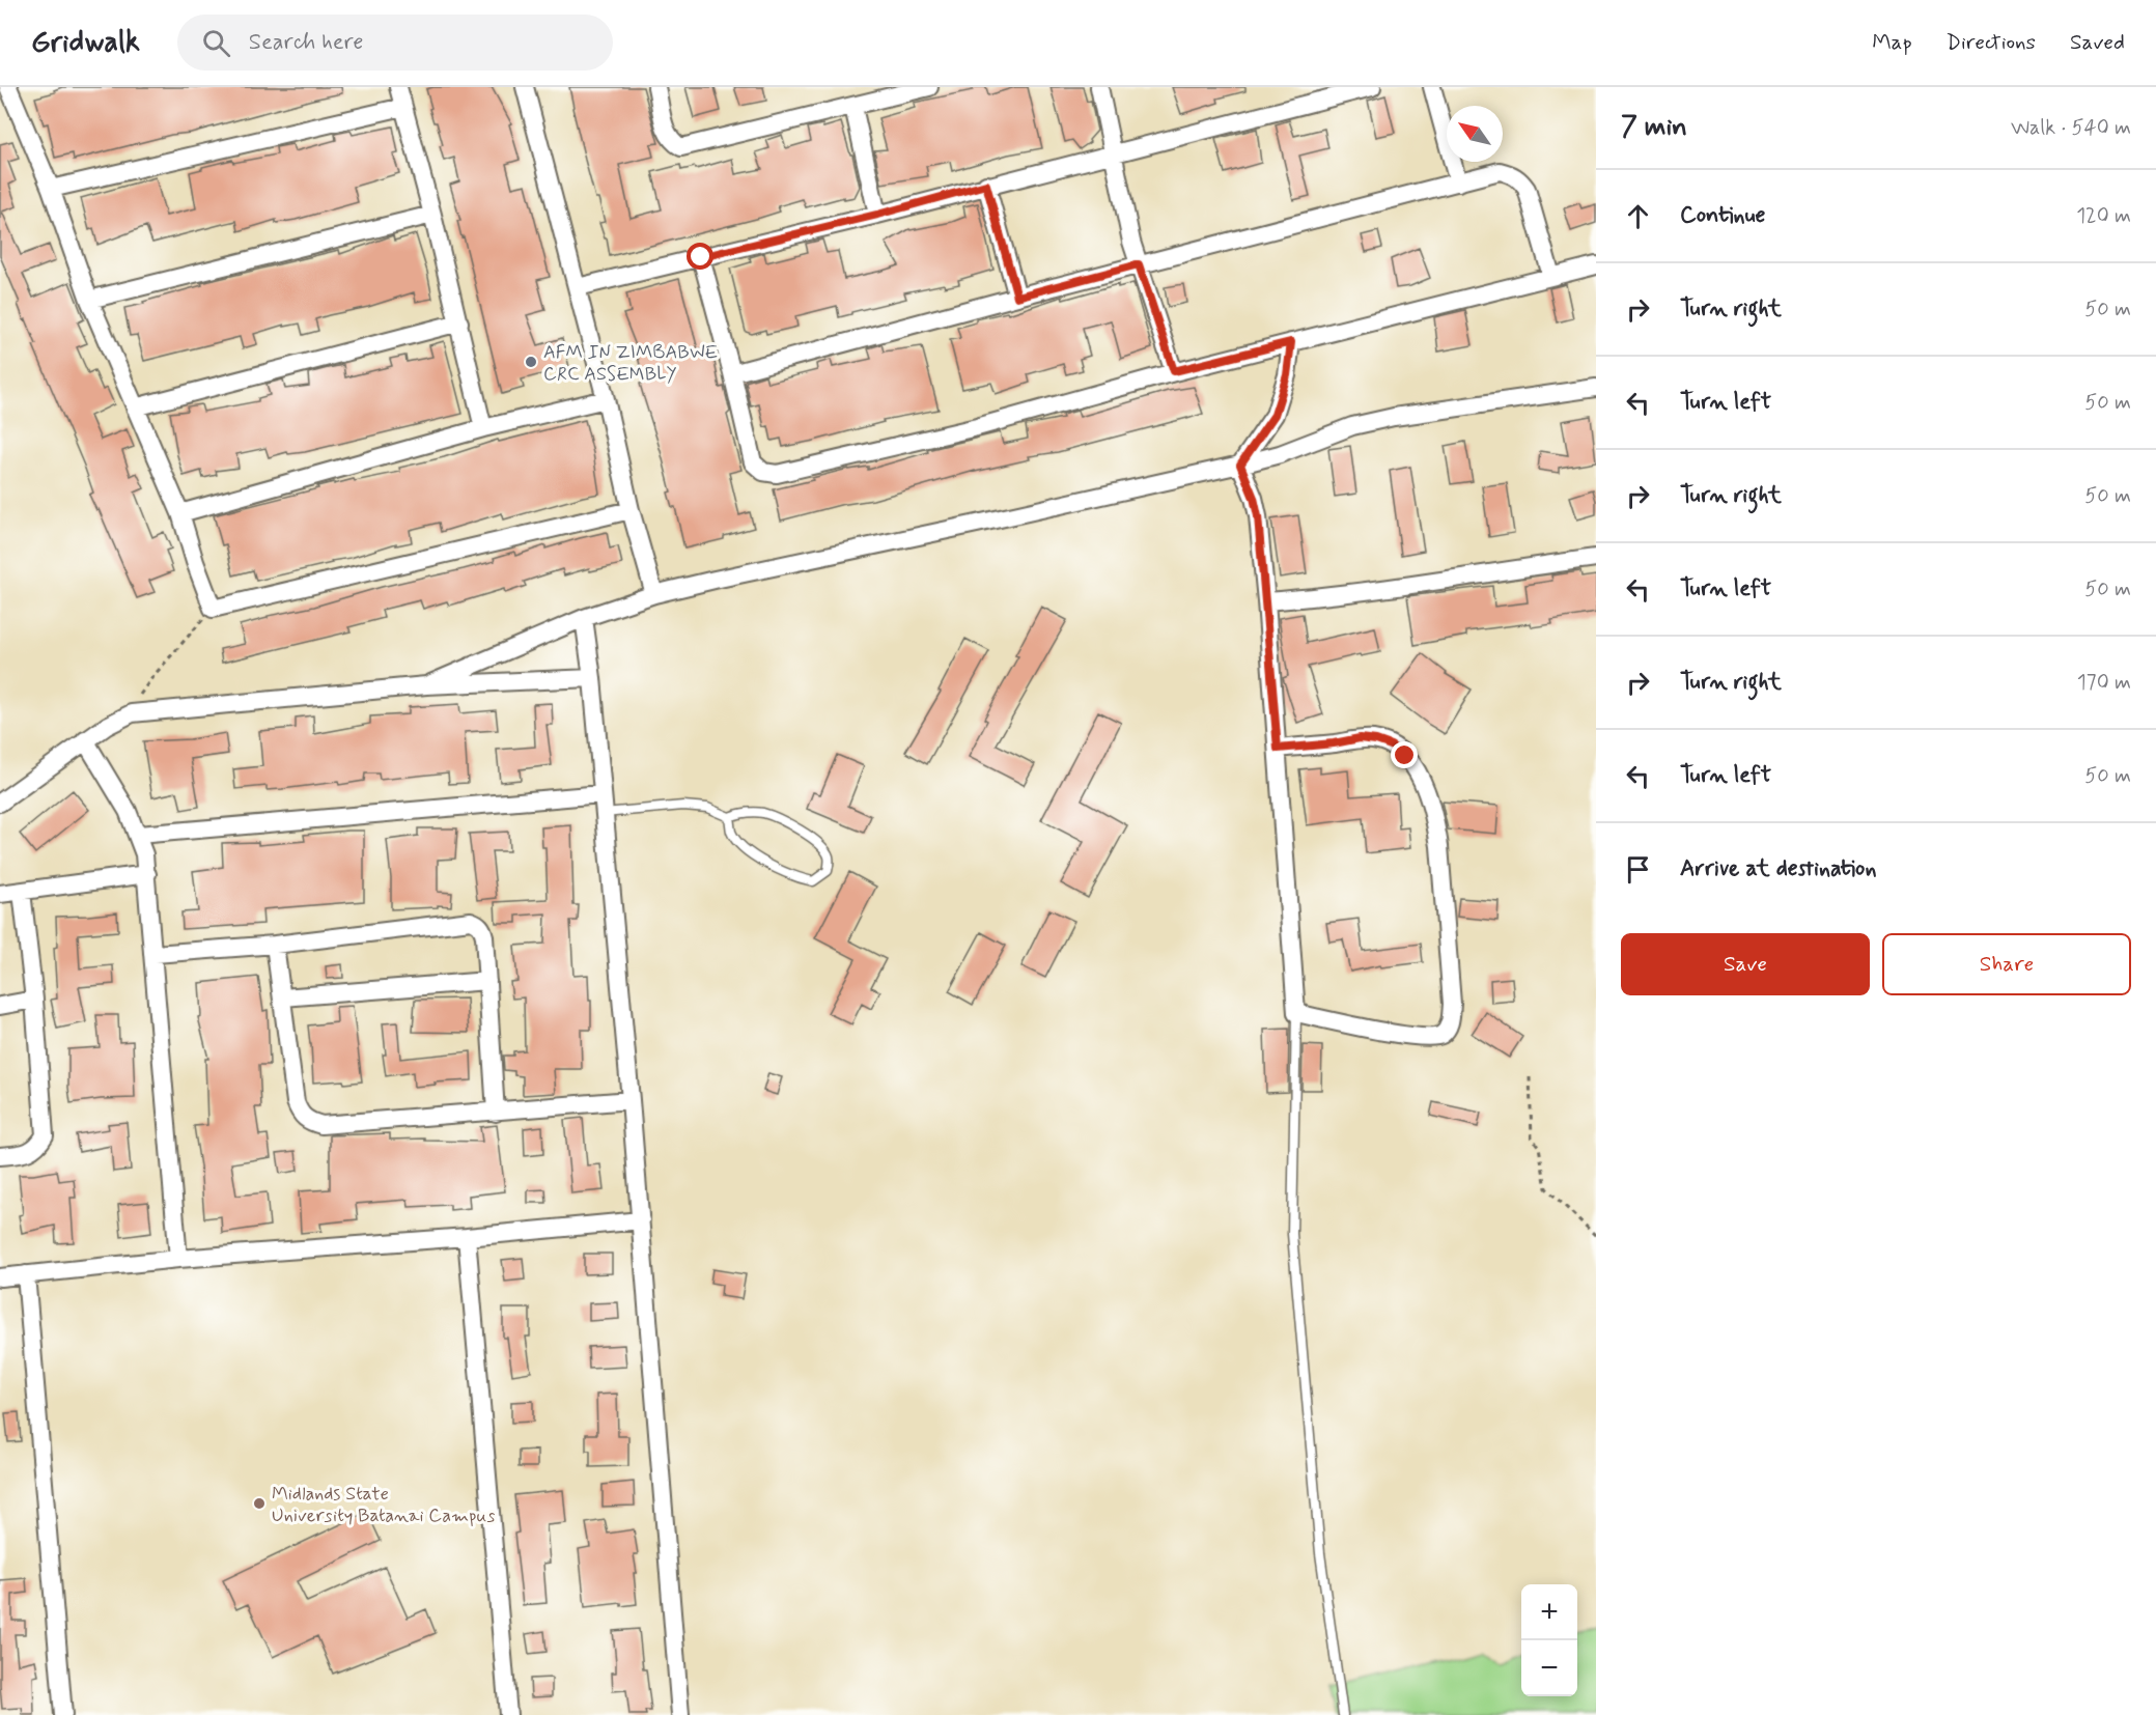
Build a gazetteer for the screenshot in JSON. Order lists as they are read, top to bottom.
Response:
{
  "places": ["AFM IN ZIMBABWE CRC ASSEMBLY", "Midlands State University Batanai Campus"],
  "north": "top left",
  "page": {
    "header": "Gridwalk",
    "search": "Search here",
    "nav": ["Map", "Directions", "Saved"],
    "heading": ["7 min", "Walk · 540 m"],
    "list": [
      ["Continue", "120 m"],
      ["Turn right", "50 m"],
      ["Turn left", "50 m"],
      ["Turn right", "50 m"],
      ["Turn left", "50 m"],
      ["Turn right", "170 m"],
      ["Turn left", "50 m"],
      "Arrive at destination"
    ],
    "buttons": ["Save", "Share"],
    "map_buttons": ["+", "−"]
  }
}
